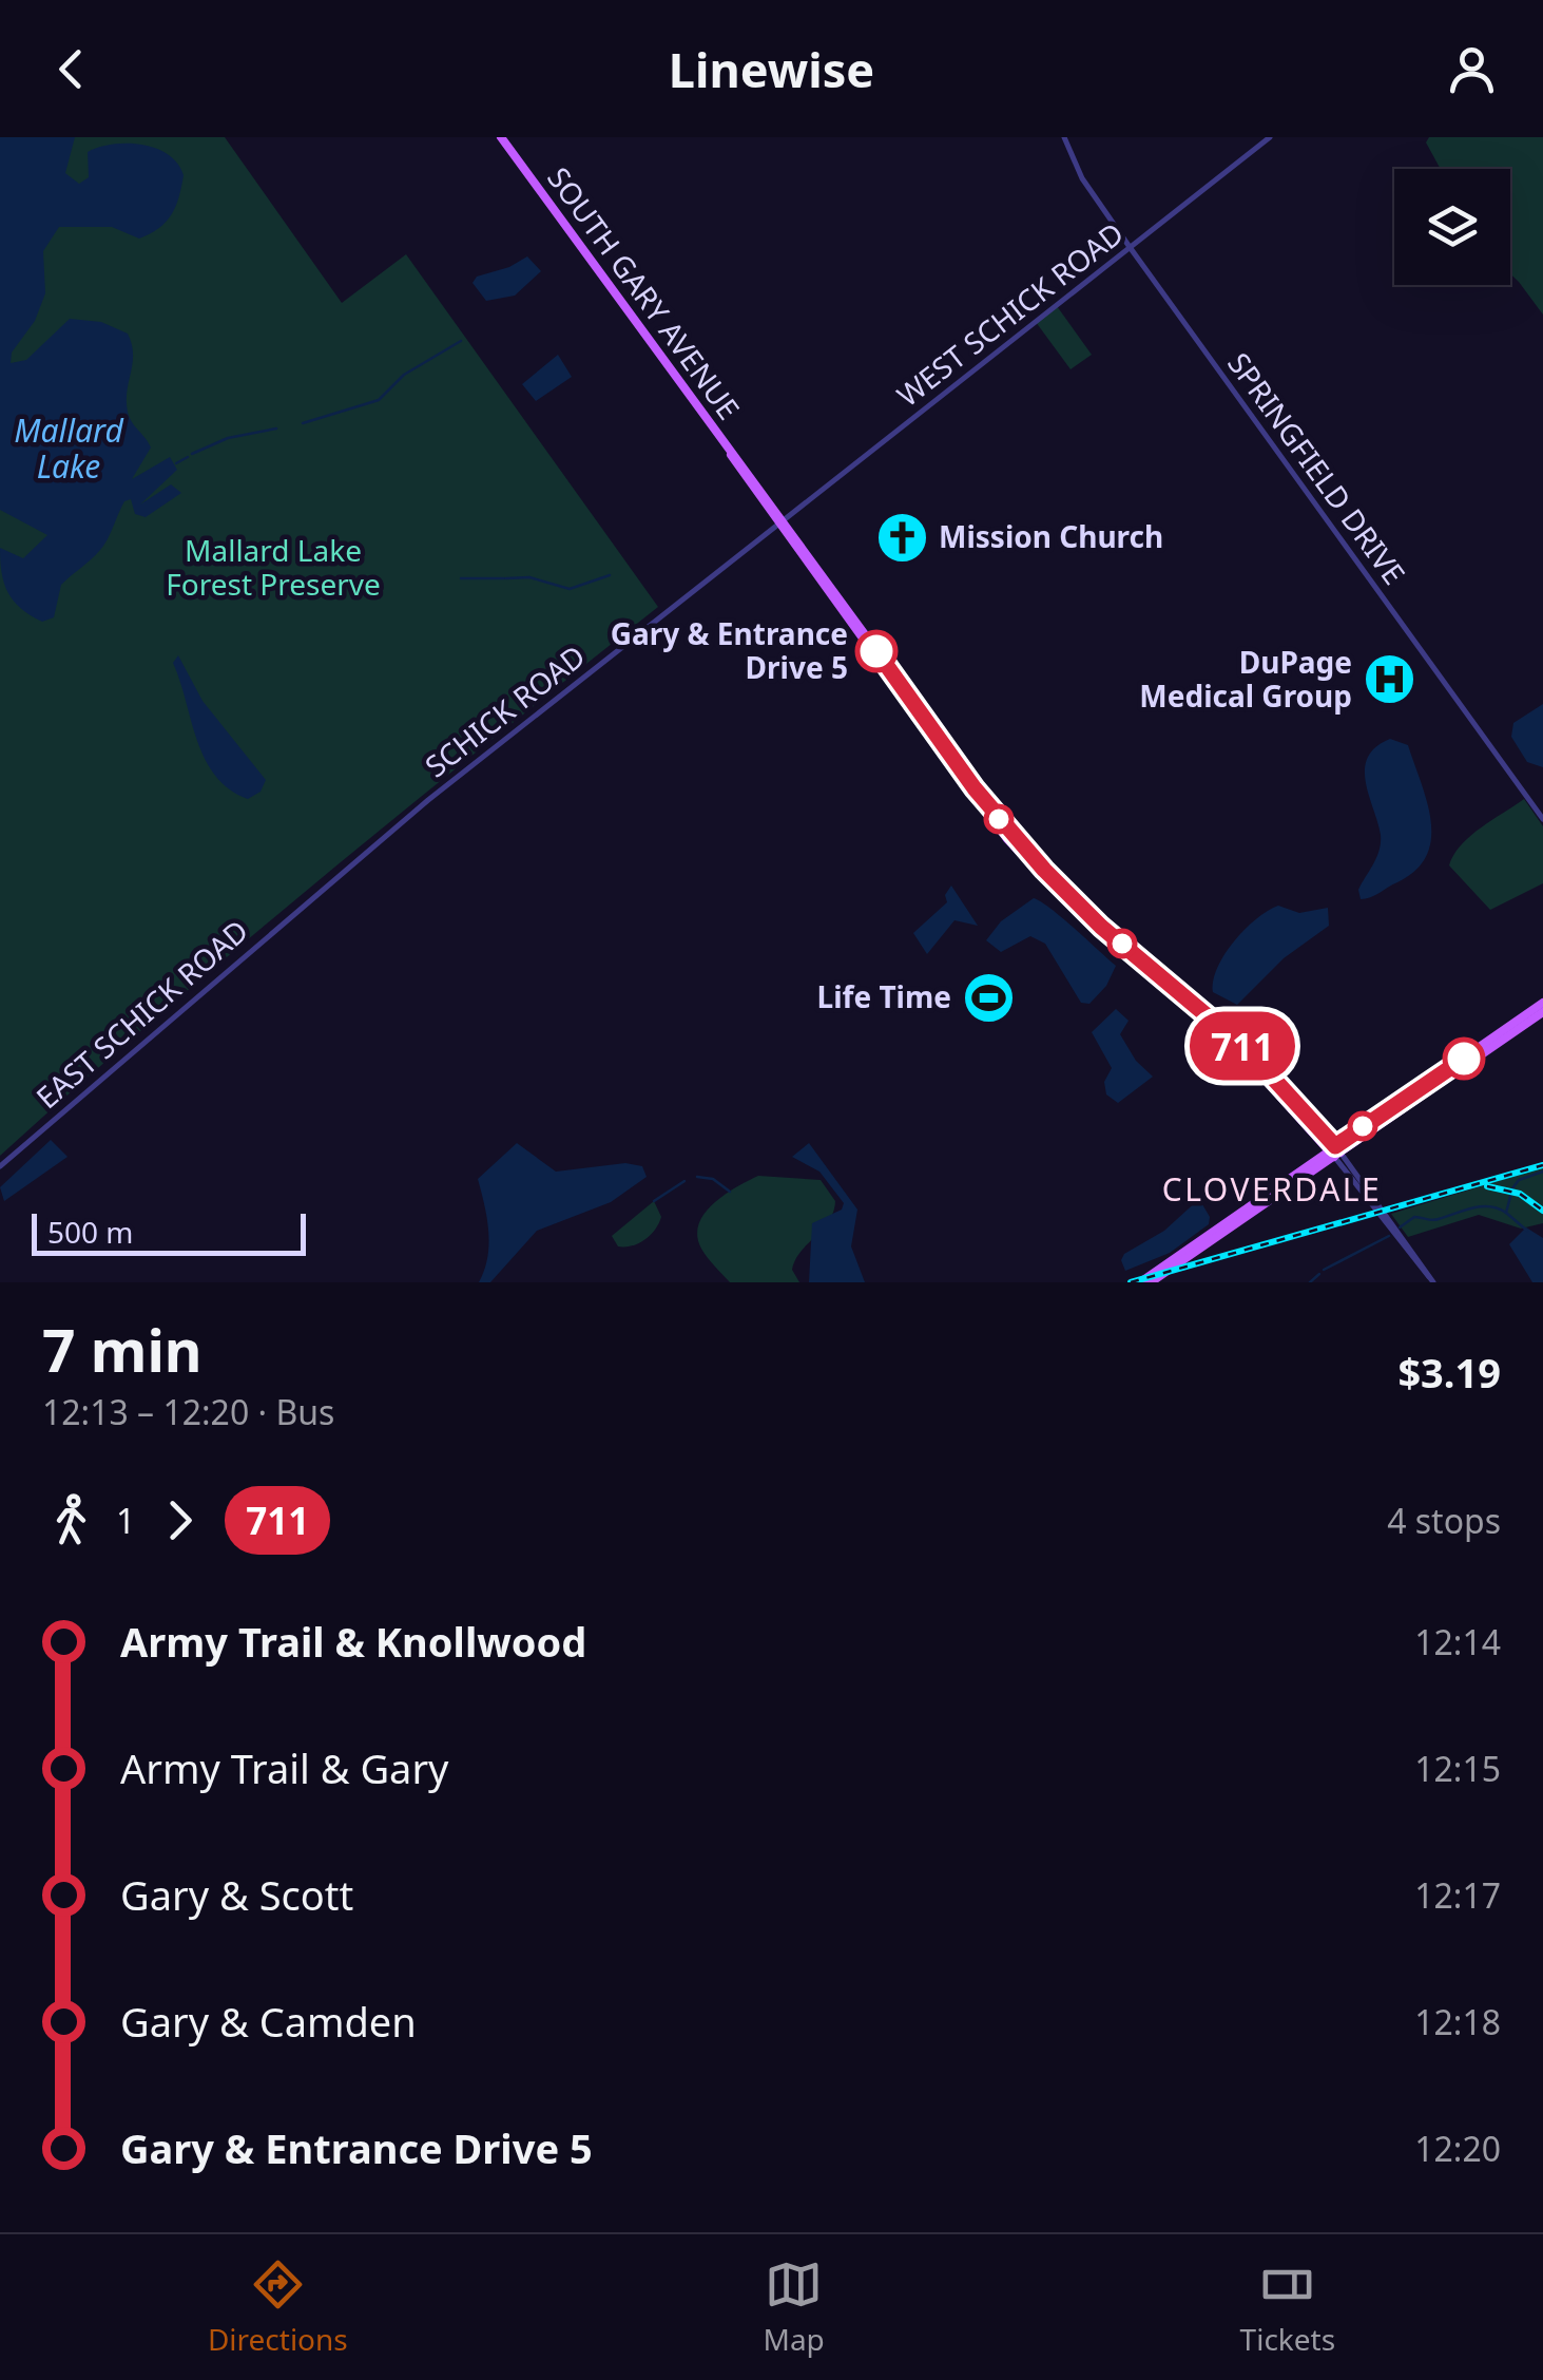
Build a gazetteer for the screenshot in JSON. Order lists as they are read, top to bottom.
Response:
{
  "streets": {
    "main road": ["SOUTH GARY AVENUE"],
    "street": [
      "WEST SCHICK ROAD",
      "SPRINGFIELD DRIVE",
      "SCHICK ROAD",
      "EAST SCHICK ROAD"
    ]
  },
  "crossings": [
    ["SOUTH GARY AVENUE", "WEST SCHICK ROAD"],
    ["SOUTH GARY AVENUE", "SCHICK ROAD"],
    ["WEST SCHICK ROAD", "SPRINGFIELD DRIVE"],
    ["WEST SCHICK ROAD", "SCHICK ROAD"],
    ["SCHICK ROAD", "EAST SCHICK ROAD"]
  ],
  "districts": ["CLOVERDALE"],
  "water": ["Mallard Lake"],
  "parks": ["Mallard Lake Forest Preserve"],
  "places": {
    "church": ["Mission Church"],
    "other": ["Gary & Entrance Drive 5"],
    "hospital": ["DuPage Medical Group"],
    "sports": ["Life Time"]
  },
  "lines": ["bus line 711"],
  "scale_bar": "500 m",
  "page": {
    "header": "Linewise",
    "on_map": "711",
    "scale": "500 m",
    "heading": ["7 min", "12:13 – 12:20 · Bus", "$3.19"],
    "legs": ["1", "711", "4 stops"],
    "list": [
      {
        "name": "Army Trail & Knollwood",
        "value": "12:14"
      },
      {
        "name": "Army Trail & Gary",
        "value": "12:15"
      },
      {
        "name": "Gary & Scott",
        "value": "12:17"
      },
      {
        "name": "Gary & Camden",
        "value": "12:18"
      },
      {
        "name": "Gary & Entrance Drive 5",
        "value": "12:20"
      }
    ],
    "tabs": ["Directions", "Map", "Tickets"]
  }
}
